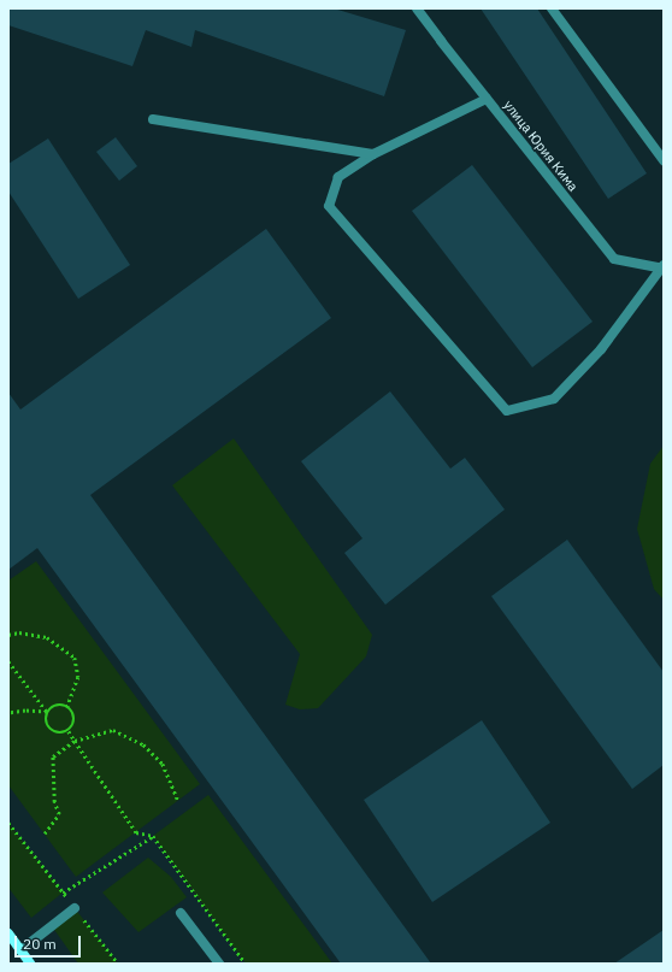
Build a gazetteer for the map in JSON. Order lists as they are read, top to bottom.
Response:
{
  "streets": {
    "street": ["улица Юрия Кима"]
  },
  "scale_bar": "20 m"
}
